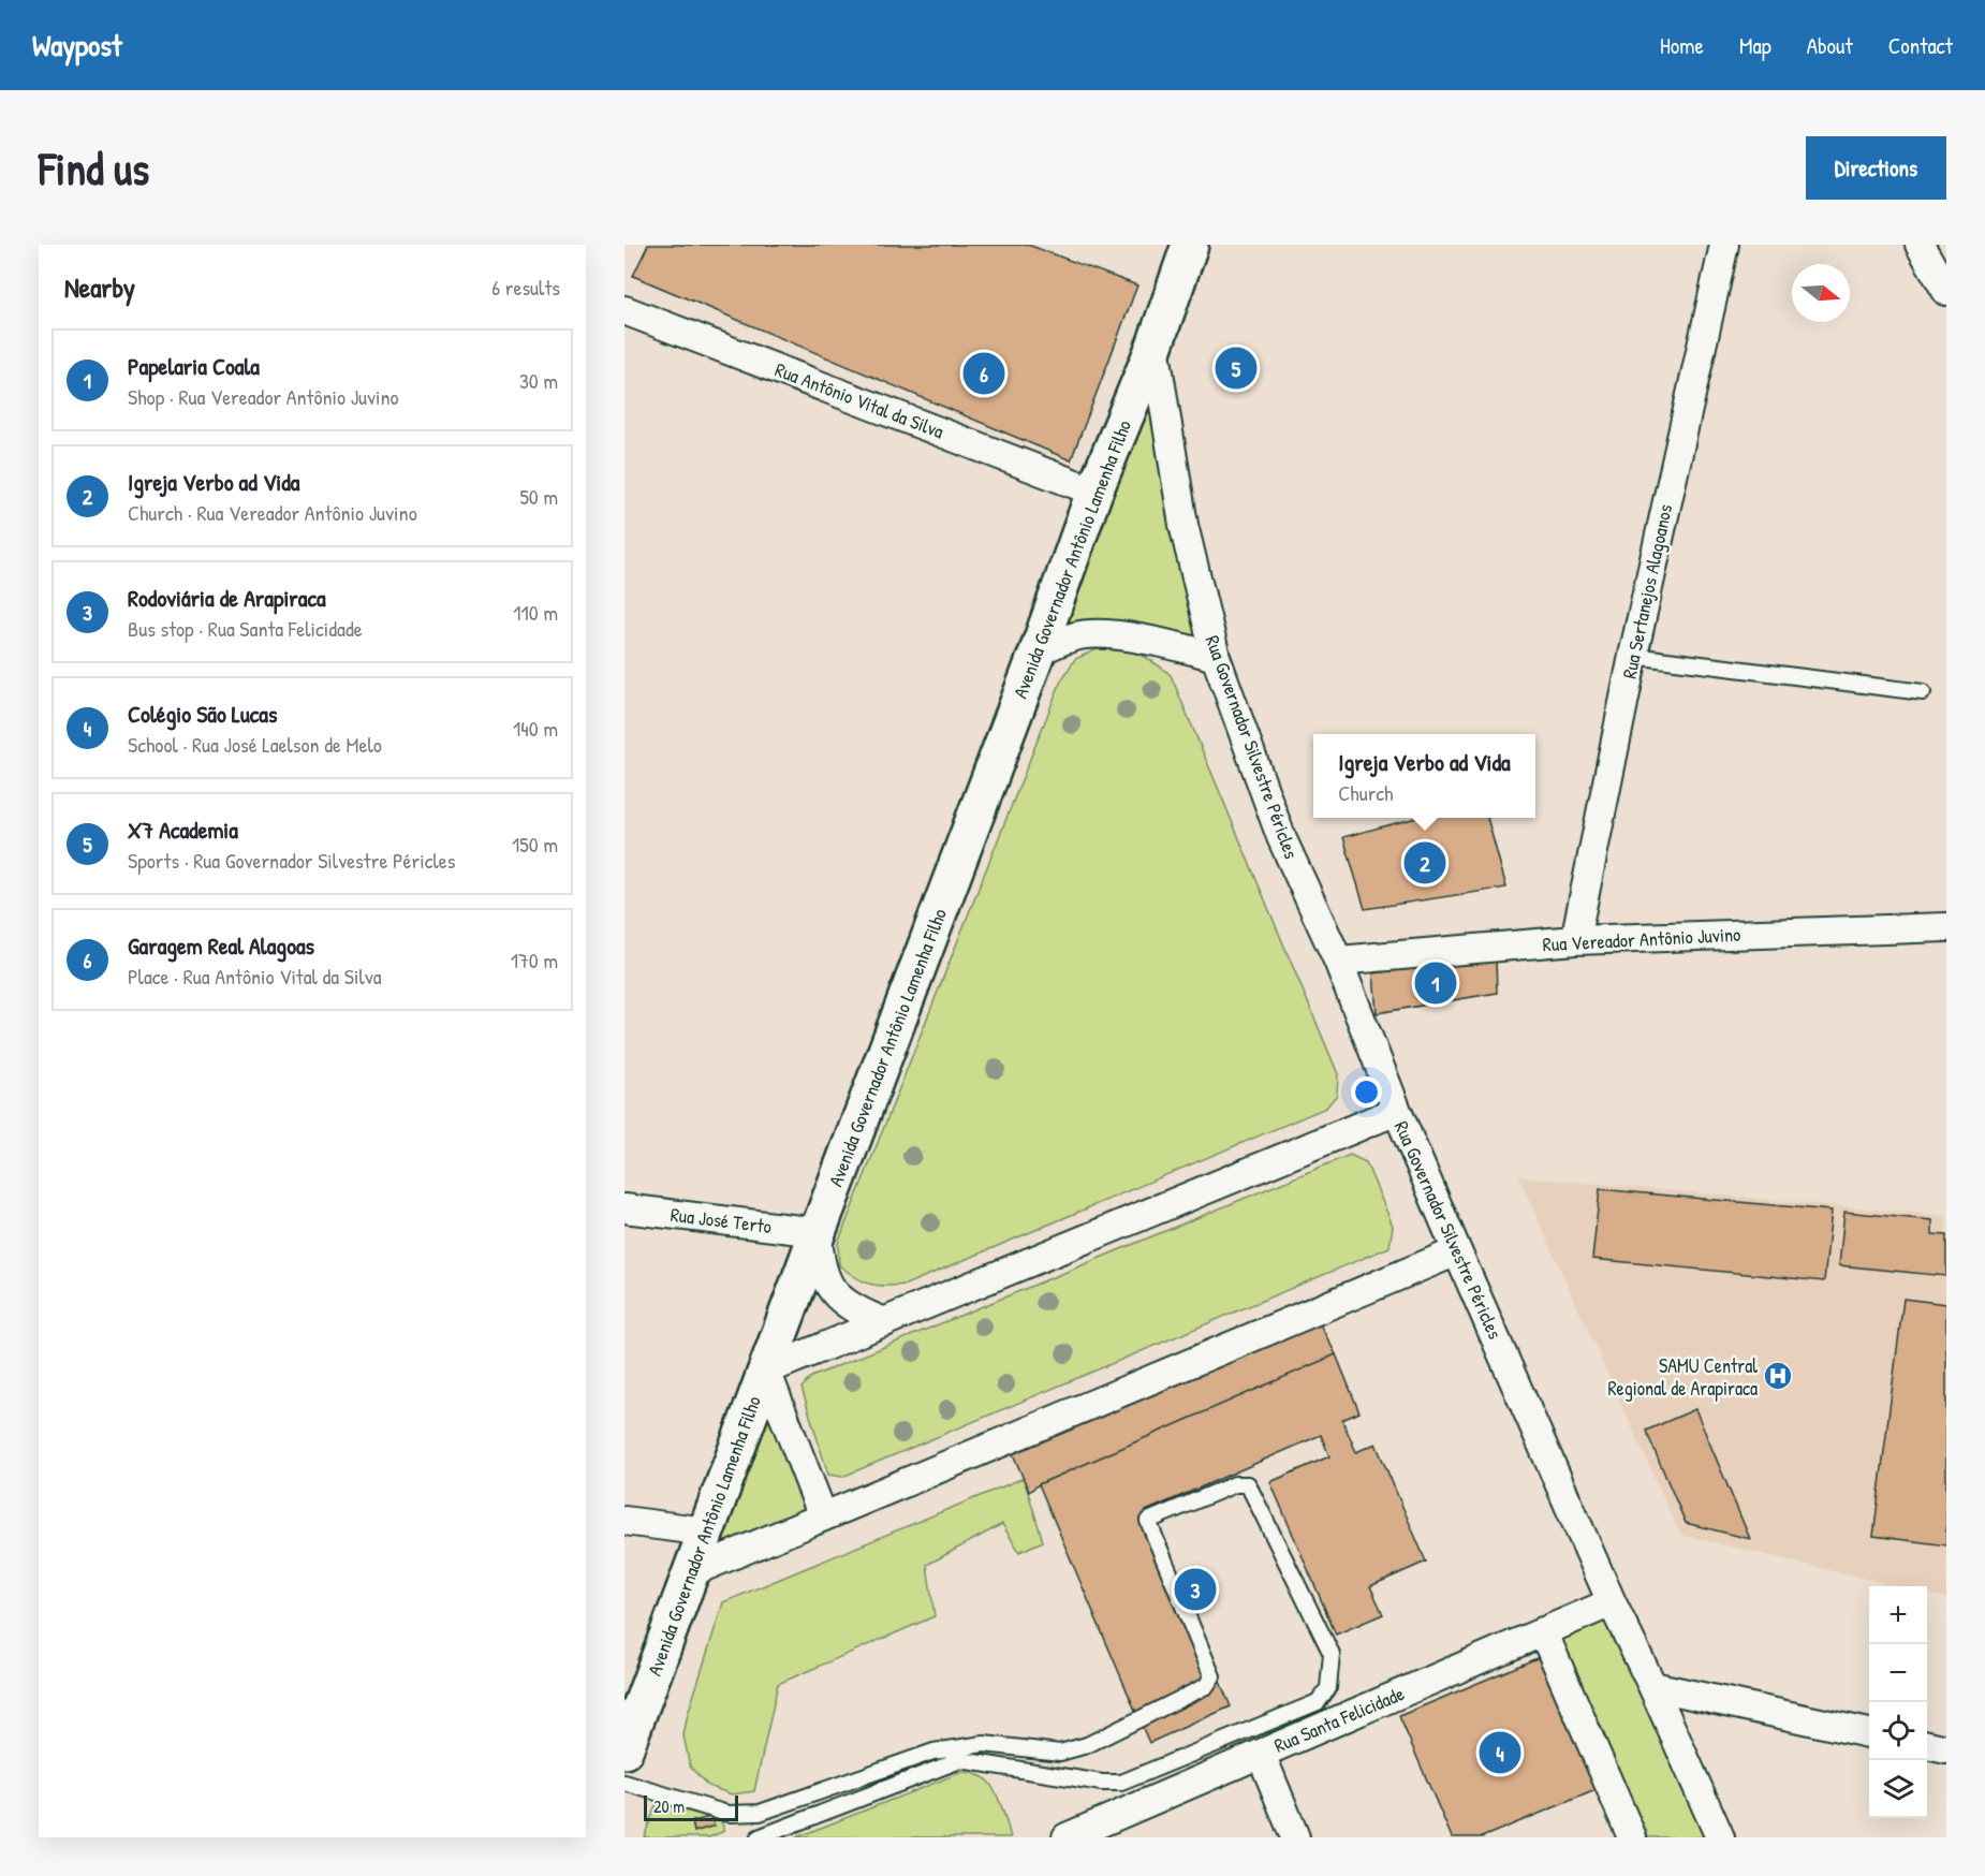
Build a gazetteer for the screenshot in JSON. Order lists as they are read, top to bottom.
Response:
{
  "streets": {
    "main road": ["Avenida Governador Antônio Lamenha Filho"],
    "street": [
      "Rua Antônio Vital da Silva",
      "Rua Sertanejos Alagoanos",
      "Rua Governador Silvestre Péricles",
      "Rua Vereador Antônio Juvino",
      "Rua José Terto",
      "Rua Santa Felicidade"
    ]
  },
  "crossings": [
    ["Rua Antônio Vital da Silva", "Avenida Governador Antônio Lamenha Filho"],
    ["Avenida Governador Antônio Lamenha Filho", "Rua Governador Silvestre Péricles"],
    ["Avenida Governador Antônio Lamenha Filho", "Rua José Terto"],
    ["Rua Sertanejos Alagoanos", "Rua Vereador Antônio Juvino"],
    ["Rua Governador Silvestre Péricles", "Rua Vereador Antônio Juvino"],
    ["Rua Governador Silvestre Péricles", "Rua Santa Felicidade"]
  ],
  "places": {
    "hospital": ["SAMU Central Regional de Arapiraca"]
  },
  "scale_bar": "20 m",
  "north": "right",
  "page": {
    "header": "Waypost",
    "nav": [
      "Home",
      "Map",
      "About",
      "Contact"
    ],
    "buttons": "Directions",
    "title": "Find us",
    "heading": ["Nearby", "6 results"],
    "list": [
      {
        "mark": "1",
        "name": "Papelaria Coala",
        "note": "Shop · Rua Vereador Antônio Juvino",
        "value": "30 m"
      },
      {
        "mark": "2",
        "name": "Igreja Verbo ad Vida",
        "note": "Church · Rua Vereador Antônio Juvino",
        "value": "50 m"
      },
      {
        "mark": "3",
        "name": "Rodoviária de Arapiraca",
        "note": "Bus stop · Rua Santa Felicidade",
        "value": "110 m"
      },
      {
        "mark": "4",
        "name": "Colégio São Lucas",
        "note": "School · Rua José Laelson de Melo",
        "value": "140 m"
      },
      {
        "mark": "5",
        "name": "X7 Academia",
        "note": "Sports · Rua Governador Silvestre Péricles",
        "value": "150 m"
      },
      {
        "mark": "6",
        "name": "Garagem Real Alagoas",
        "note": "Place · Rua Antônio Vital da Silva",
        "value": "170 m"
      }
    ],
    "pins": [
      "5",
      "6",
      "2",
      "1",
      "3",
      "4"
    ],
    "popup": ["Igreja Verbo ad Vida", "Church"],
    "map_buttons": ["+", "−"],
    "scale": "20 m"
  }
}
